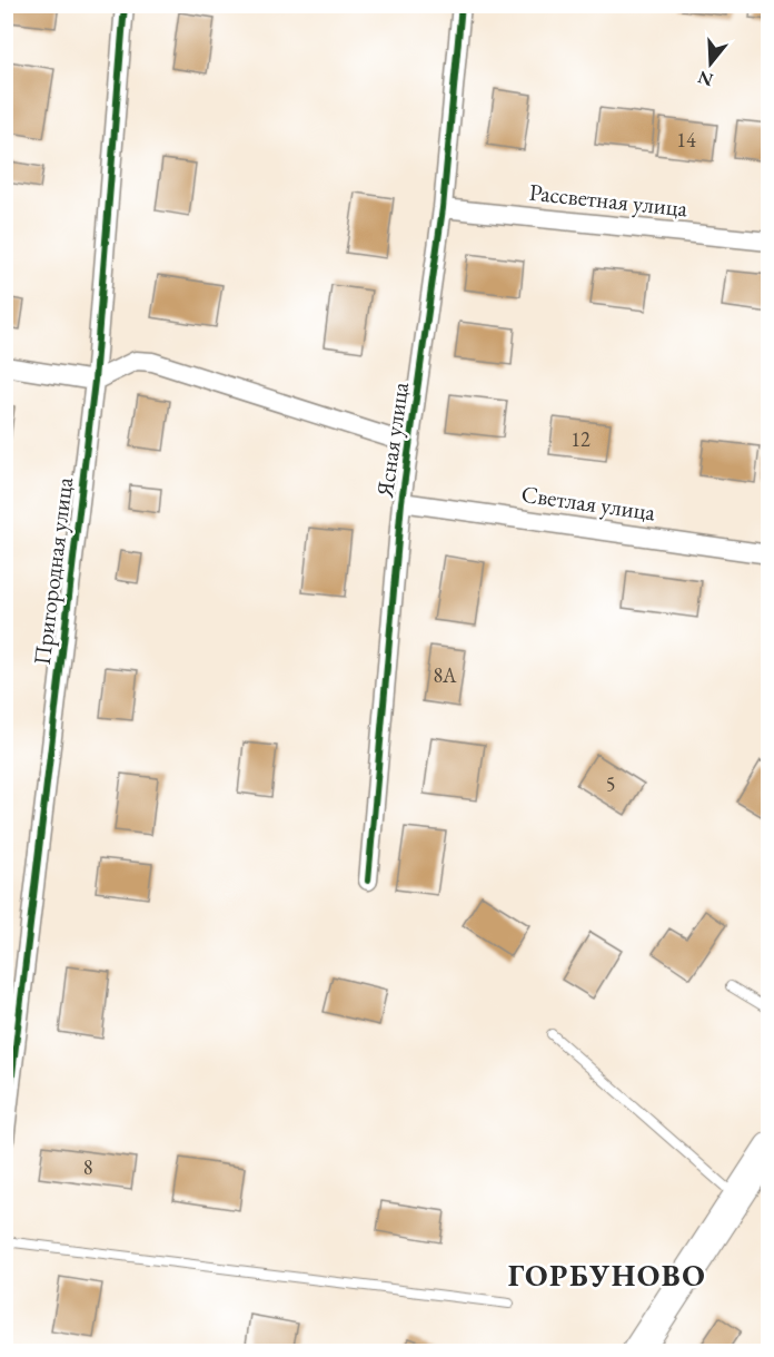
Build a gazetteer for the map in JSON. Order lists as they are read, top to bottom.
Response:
{
  "streets": {
    "street": [
      "Рассветная улица",
      "Ясная улица",
      "Светлая улица",
      "Пригородная улица"
    ]
  },
  "crossings": [
    ["Рассветная улица", "Ясная улица"],
    ["Ясная улица", "Светлая улица"]
  ],
  "districts": ["ГОРБУНОВО"],
  "house_numbers": [
    "14",
    "12",
    "8А",
    "5",
    "8"
  ],
  "north": "bottom"
}
